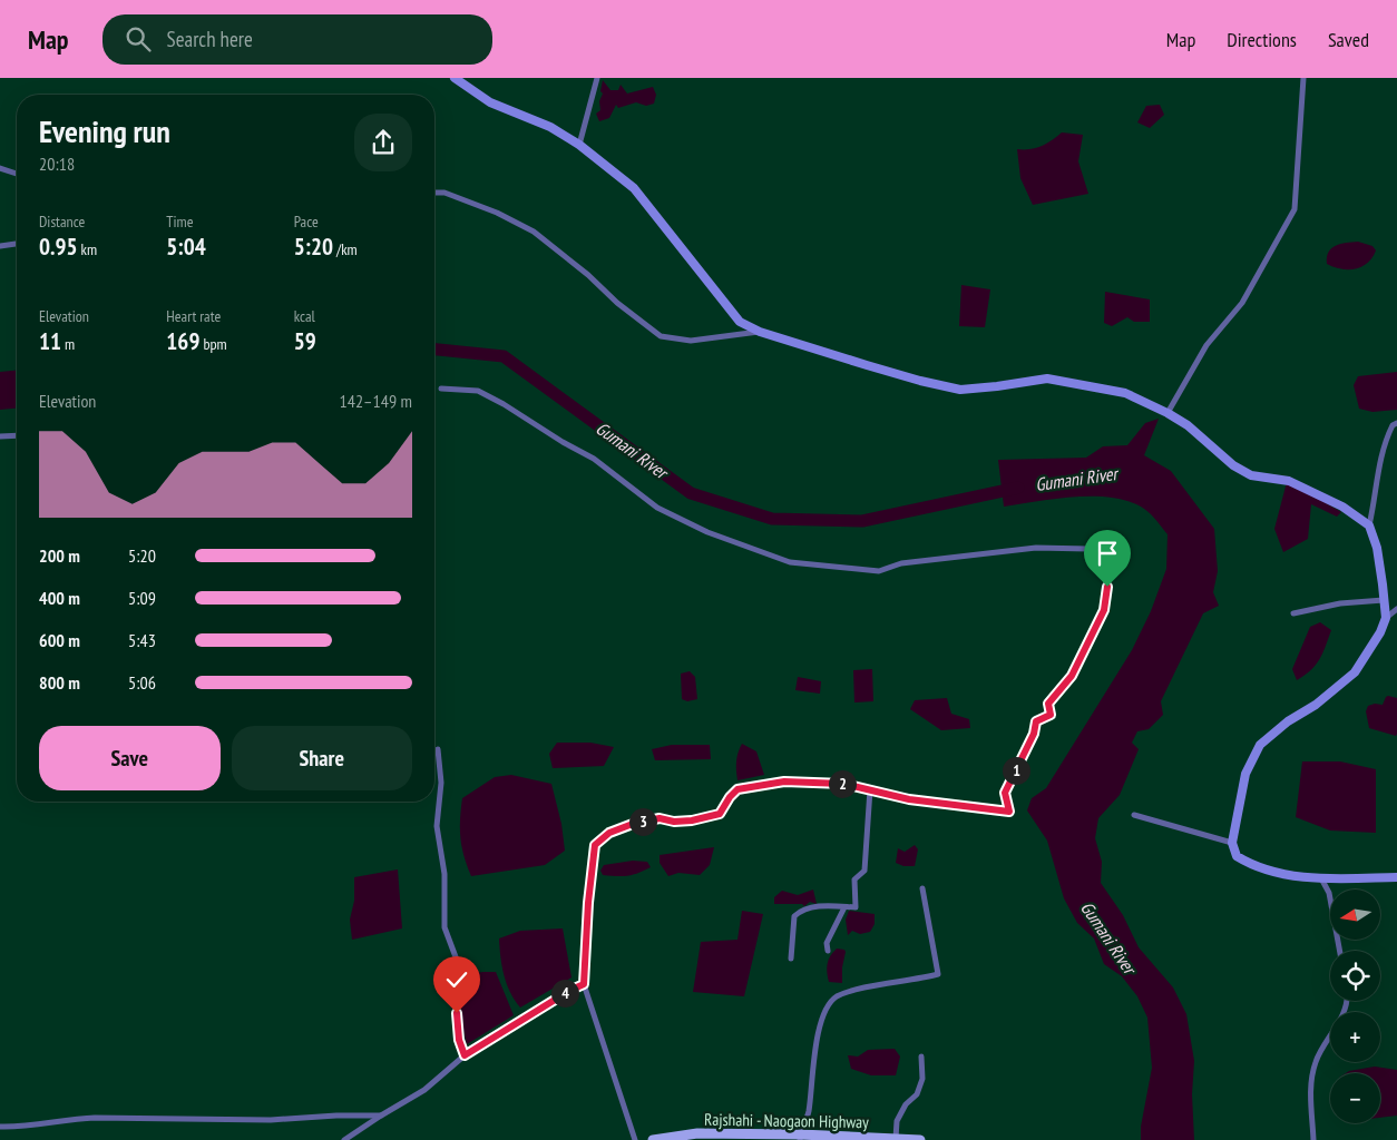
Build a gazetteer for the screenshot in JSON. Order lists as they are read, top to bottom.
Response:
{
  "streets": {
    "main road": ["Rajshahi - Naogaon Highway"]
  },
  "water": ["Gumani River"],
  "north": "left",
  "page": {
    "header": "Map",
    "search": "Search here",
    "nav": ["Map", "Directions", "Saved"],
    "heading": ["Evening run", "20:18"],
    "stats": [
      ["Distance", "0.95 km"],
      ["Time", "5:04"],
      ["Pace", "5:20 /km"],
      ["Elevation", "11 m"],
      ["Heart rate", "169 bpm"],
      ["kcal", "59"]
    ],
    "chart": ["Elevation", "142–149 m"],
    "list": [
      {
        "name": "200 m",
        "note": "5:20"
      },
      {
        "name": "400 m",
        "note": "5:09"
      },
      {
        "name": "600 m",
        "note": "5:43"
      },
      {
        "name": "800 m",
        "note": "5:06"
      }
    ],
    "buttons": ["Save", "Share"],
    "pins": [
      "1",
      "2",
      "3",
      "4"
    ],
    "map_buttons": ["+", "−"]
  }
}
